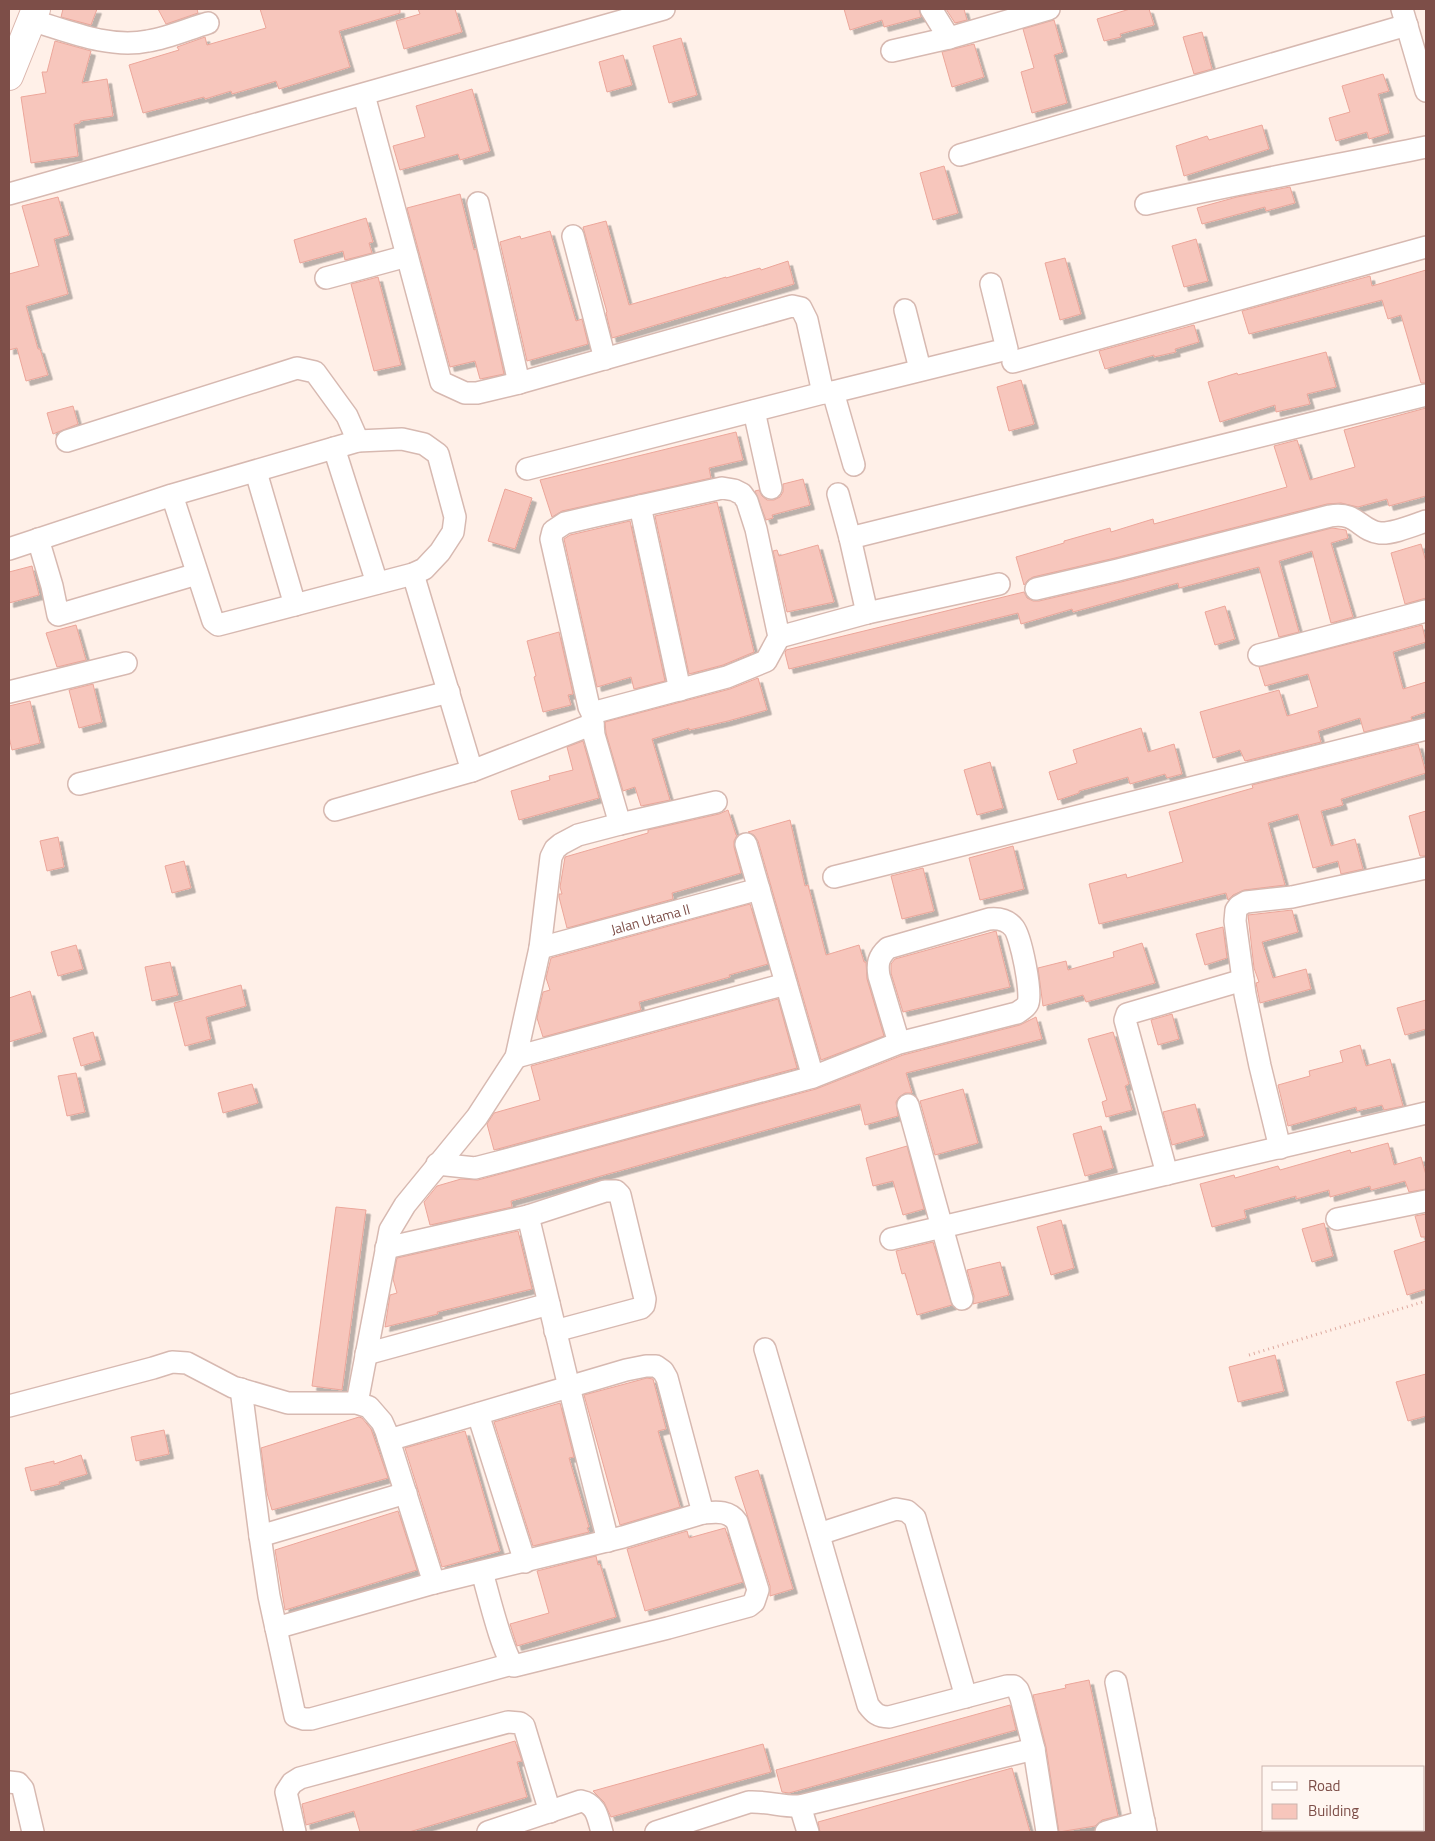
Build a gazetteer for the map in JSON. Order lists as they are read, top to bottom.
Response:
{
  "streets": {
    "street": ["Jalan Utama ll"]
  },
  "legend": ["Road", "Building"]
}
